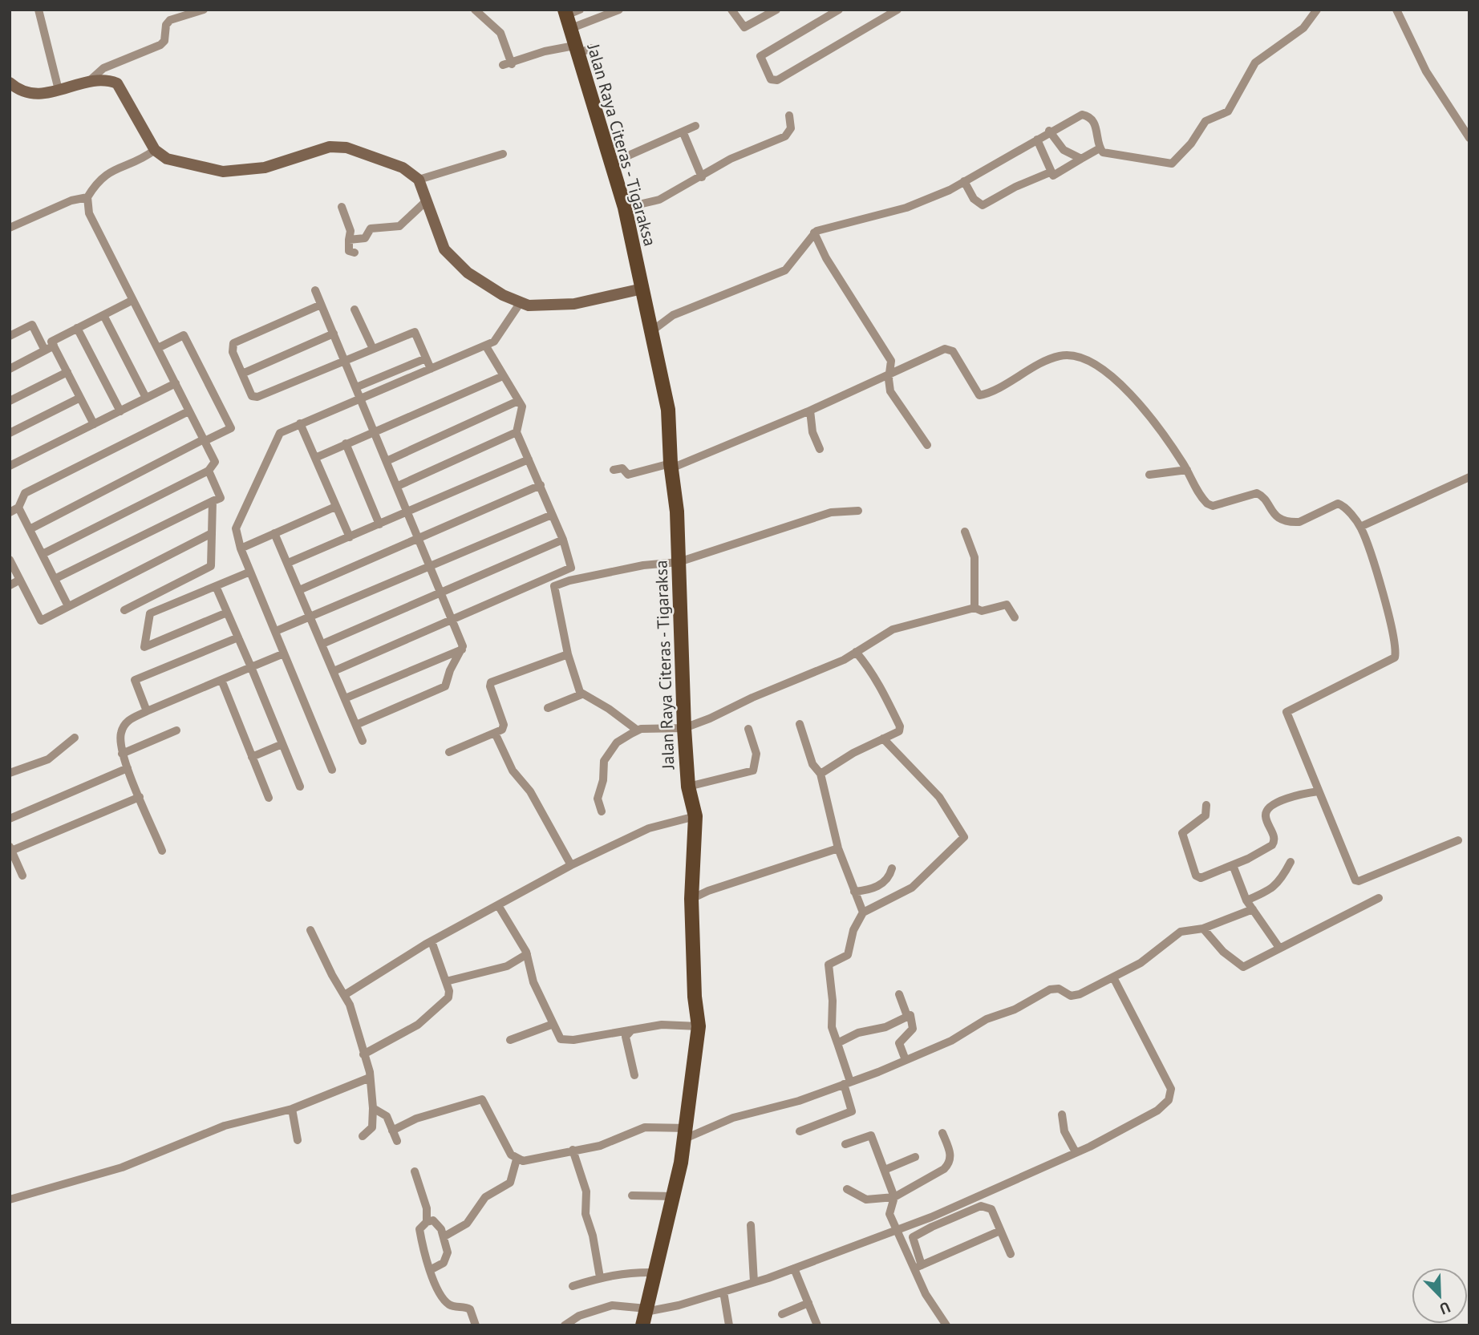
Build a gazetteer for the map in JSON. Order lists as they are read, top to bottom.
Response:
{
  "streets": {
    "main road": ["Jalan Raya Citeras - Tigaraksa"]
  },
  "north": "bottom right"
}
